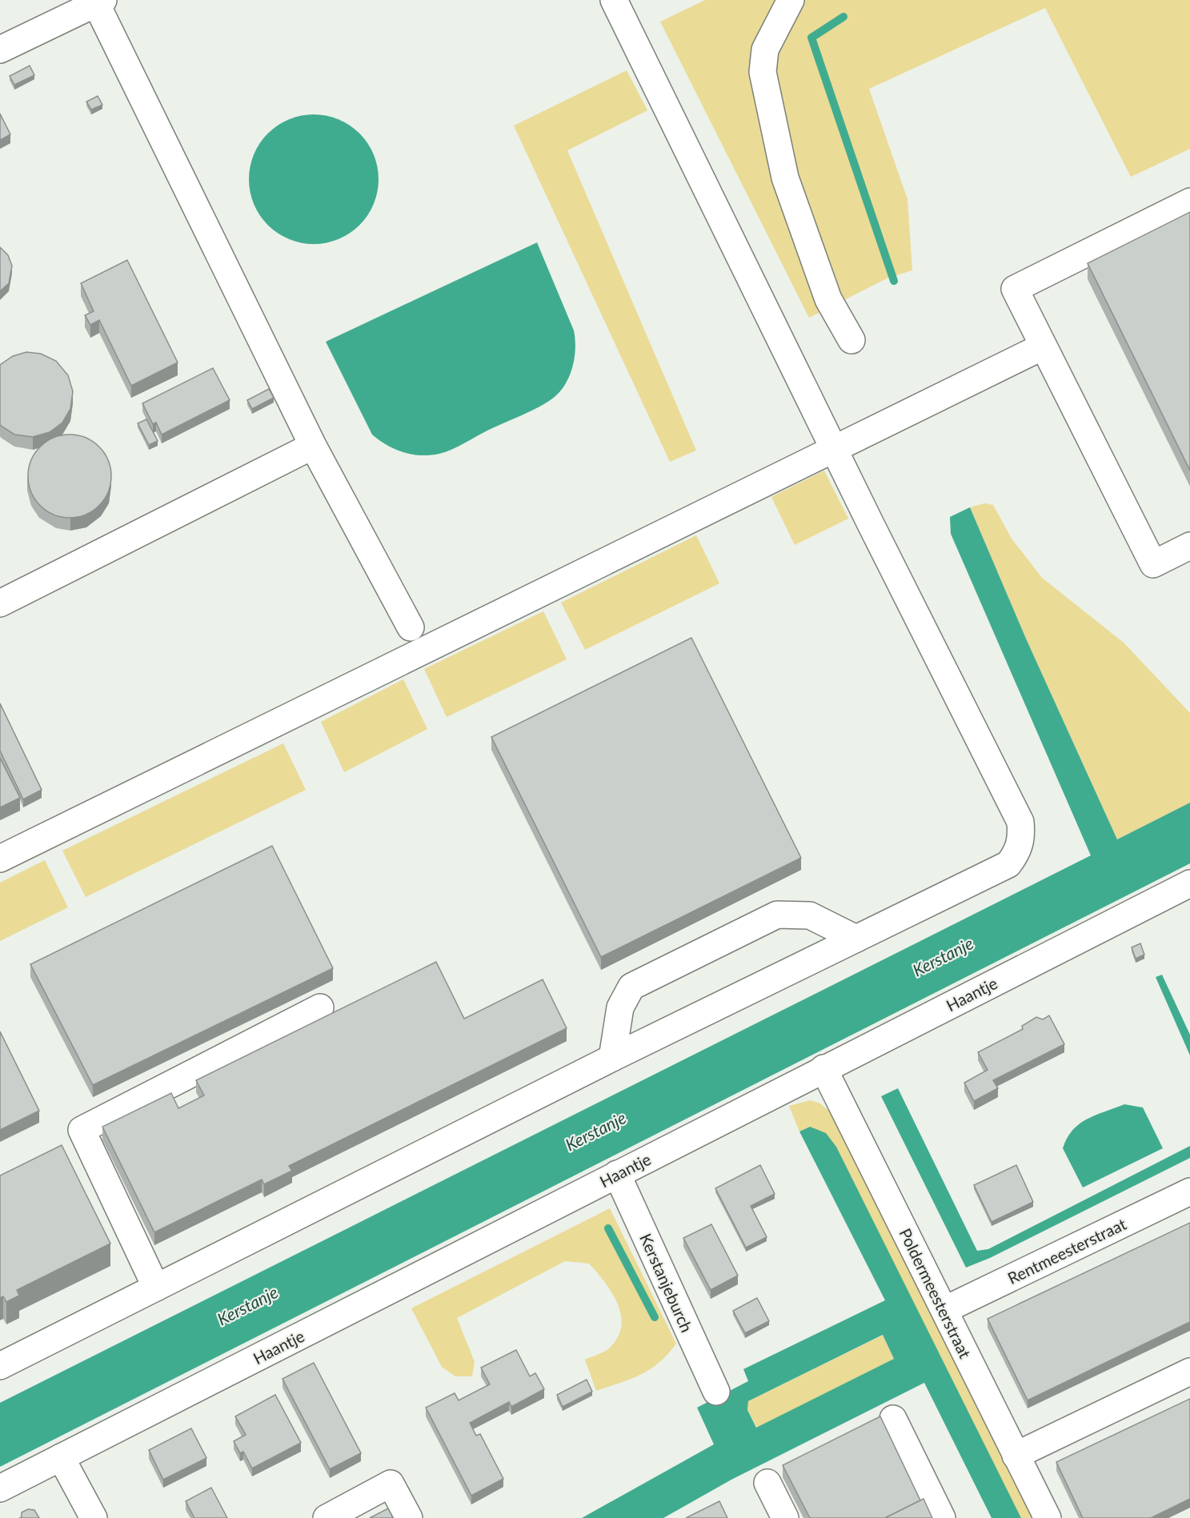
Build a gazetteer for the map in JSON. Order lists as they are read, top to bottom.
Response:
{
  "streets": {
    "street": [
      "Haantje",
      "Rentmeesterstraat",
      "Kerstanjeburch",
      "Poldermeesterstraat"
    ]
  },
  "crossings": [
    ["Haantje", "Kerstanjeburch"],
    ["Haantje", "Poldermeesterstraat"],
    ["Rentmeesterstraat", "Poldermeesterstraat"]
  ],
  "water": ["Kerstanje"]
}
